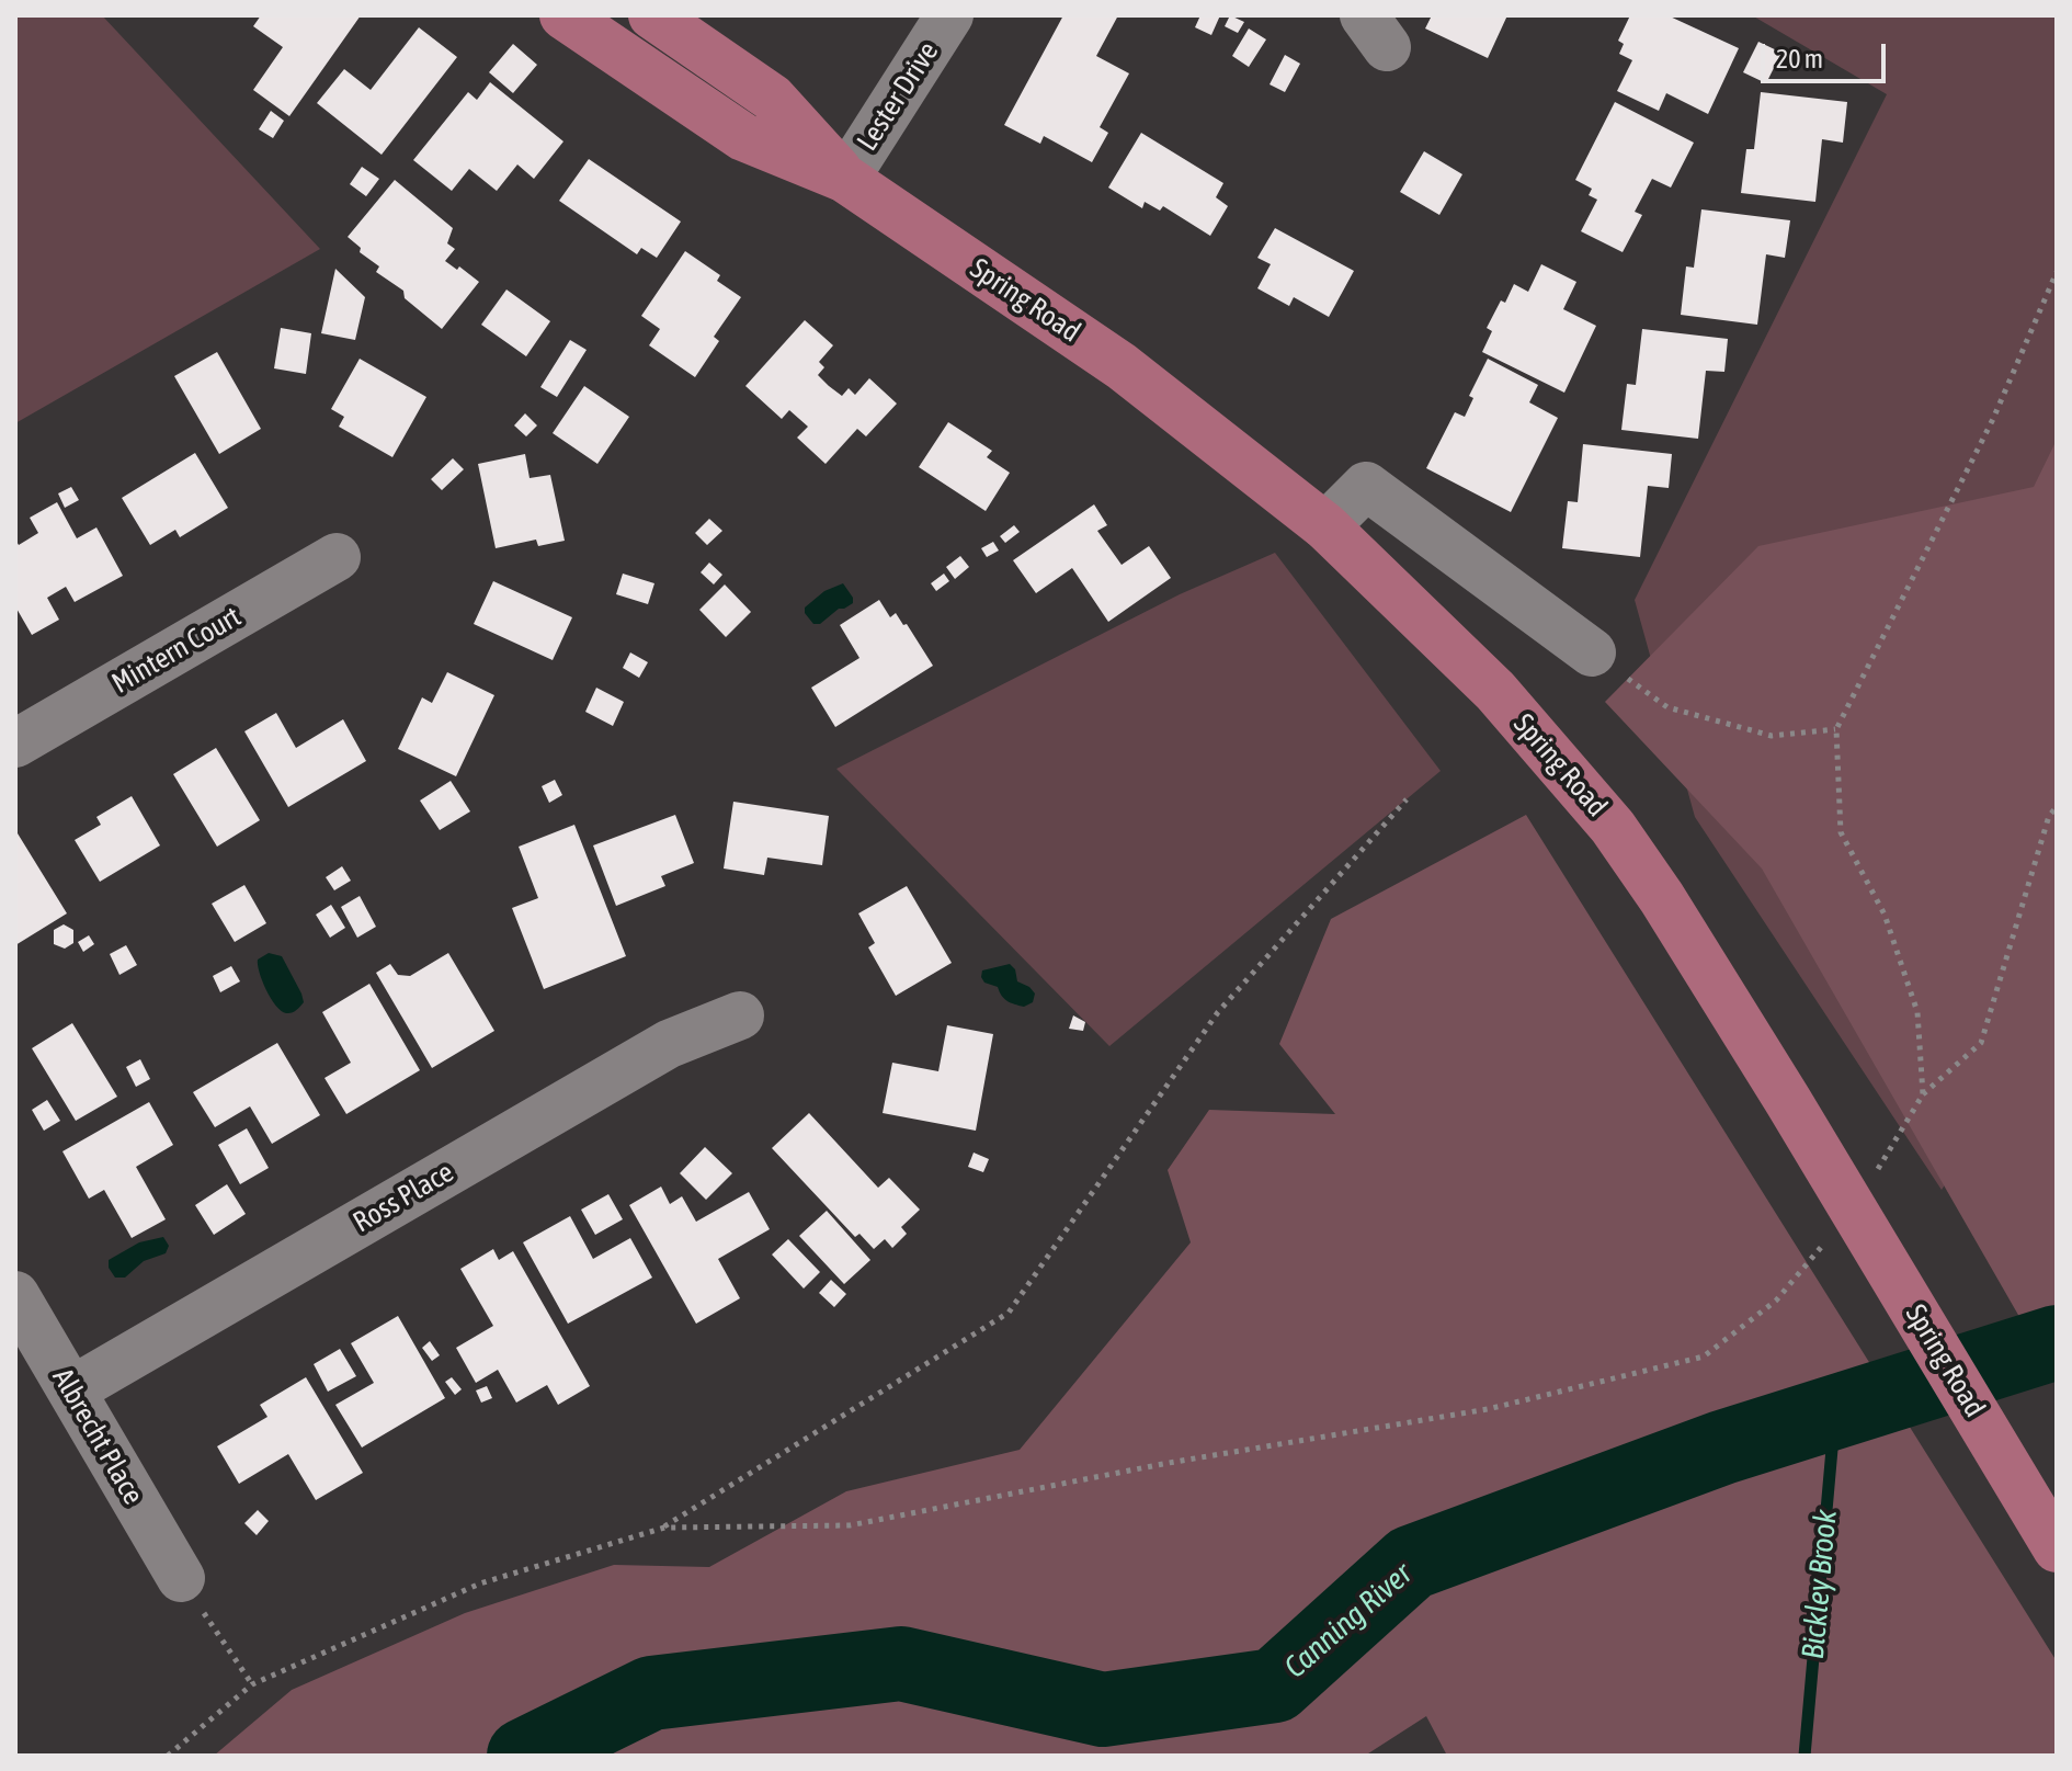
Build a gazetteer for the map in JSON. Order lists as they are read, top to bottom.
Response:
{
  "streets": {
    "main road": ["Spring Road"],
    "street": [
      "Lester Drive",
      "Mintern Court",
      "Ross Place",
      "Albrecht Place"
    ]
  },
  "crossings": [
    ["Lester Drive", "Spring Road"],
    ["Ross Place", "Albrecht Place"]
  ],
  "water": ["Bickley Brook", "Canning River"],
  "scale_bar": "20 m"
}
